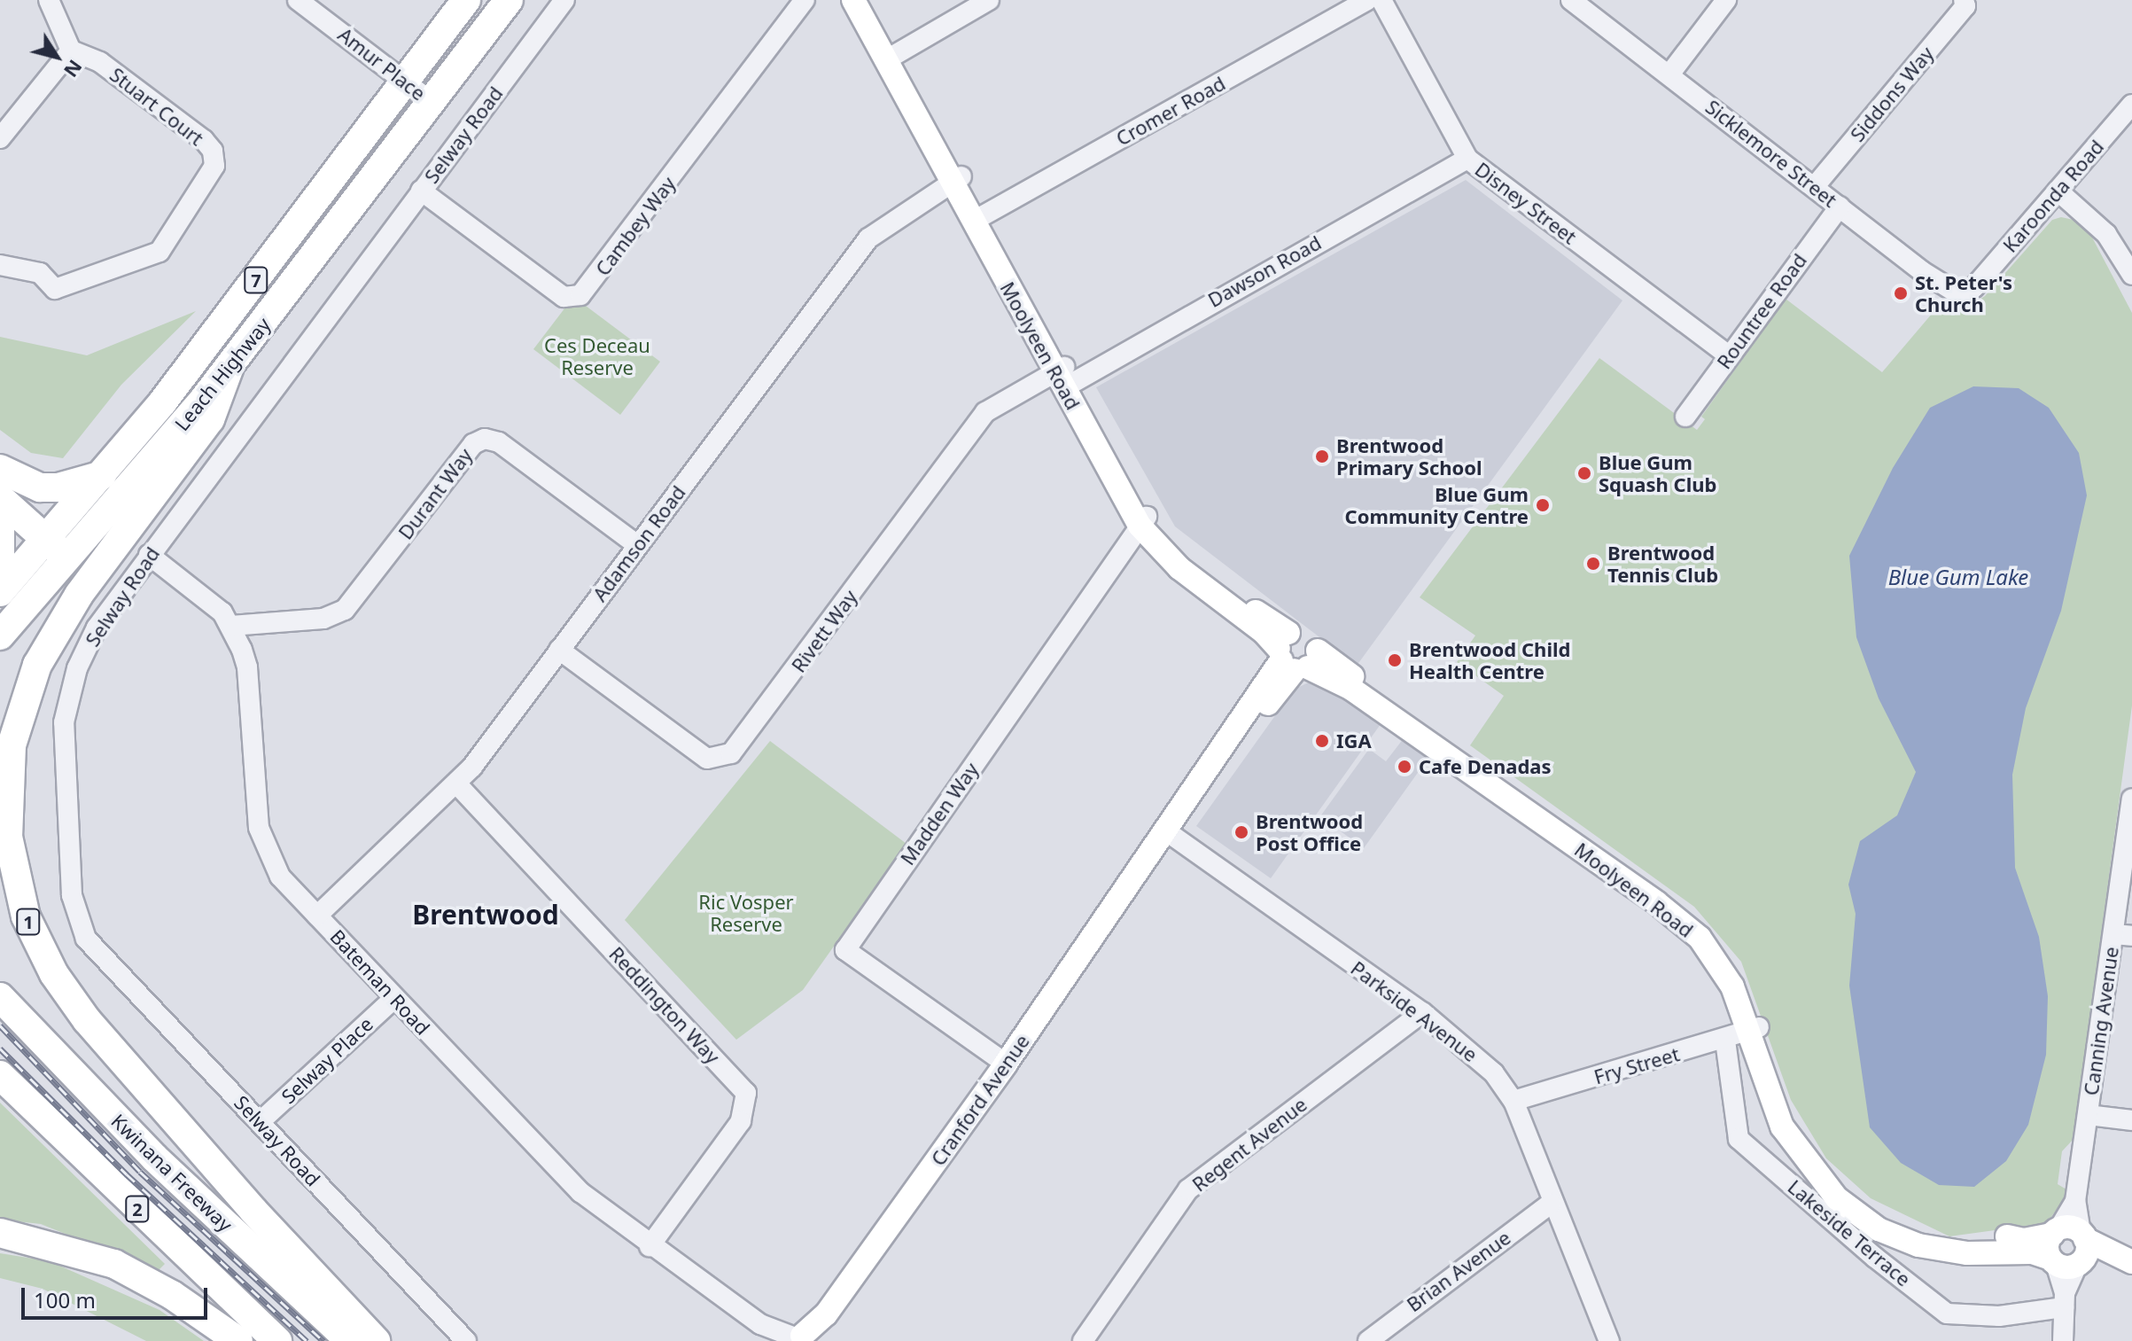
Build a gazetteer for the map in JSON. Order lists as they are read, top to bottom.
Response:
{
  "streets": {
    "highway": [
      "7",
      "Leach Highway",
      "1",
      "Kwinana Freeway",
      "2"
    ],
    "main road": ["Moolyeen Road", "Cranford Avenue"],
    "street": [
      "Amur Place",
      "Siddons Way",
      "Stuart Court",
      "Cromer Road",
      "Selway Road",
      "Sicklemore Street",
      "Karoonda Road",
      "Disney Street",
      "Cambey Way",
      "Dawson Road",
      "Rountree Road",
      "Durant Way",
      "Adamson Road",
      "Rivett Way",
      "Madden Way",
      "Bateman Road",
      "Reddington Way",
      "Parkside Avenue",
      "Canning Avenue",
      "Selway Place",
      "Fry Street",
      "Regent Avenue",
      "Lakeside Terrace",
      "Brian Avenue"
    ]
  },
  "crossings": [
    ["Amur Place", "Leach Highway"],
    ["Siddons Way", "Sicklemore Street"],
    ["Cromer Road", "Moolyeen Road"],
    ["Selway Road", "Cambey Way"],
    ["Selway Road", "Bateman Road"],
    ["Selway Road", "Selway Place"],
    ["Sicklemore Street", "Karoonda Road"],
    ["Sicklemore Street", "Rountree Road"],
    ["Disney Street", "Dawson Road"],
    ["Disney Street", "Rountree Road"],
    ["Dawson Road", "Moolyeen Road"],
    ["Dawson Road", "Rivett Way"],
    ["Moolyeen Road", "Adamson Road"],
    ["Moolyeen Road", "Rivett Way"],
    ["Moolyeen Road", "Madden Way"],
    ["Moolyeen Road", "Canning Avenue"],
    ["Moolyeen Road", "Fry Street"],
    ["Moolyeen Road", "Cranford Avenue"],
    ["Leach Highway", "1"],
    ["Durant Way", "Adamson Road"],
    ["Durant Way", "Bateman Road"],
    ["Adamson Road", "Rivett Way"],
    ["Adamson Road", "Bateman Road"],
    ["Adamson Road", "Reddington Way"],
    ["Madden Way", "Cranford Avenue"],
    ["Bateman Road", "Reddington Way"],
    ["Bateman Road", "Selway Place"],
    ["Bateman Road", "Cranford Avenue"],
    ["Parkside Avenue", "Fry Street"],
    ["Parkside Avenue", "Cranford Avenue"],
    ["Parkside Avenue", "Regent Avenue"],
    ["Parkside Avenue", "Brian Avenue"],
    ["Canning Avenue", "Lakeside Terrace"],
    ["Fry Street", "Lakeside Terrace"]
  ],
  "districts": ["Brentwood"],
  "water": ["Blue Gum Lake"],
  "parks": ["Ces Deceau Reserve", "Ric Vosper Reserve"],
  "places": [
    "St. Peter's Church",
    "Brentwood Primary School",
    "Blue Gum Squash Club",
    "Blue Gum Community Centre",
    "Brentwood Tennis Club",
    "Brentwood Child Health Centre",
    "IGA",
    "Cafe Denadas",
    "Brentwood Post Office"
  ],
  "scale_bar": "100 m",
  "north": "bottom right"
}
